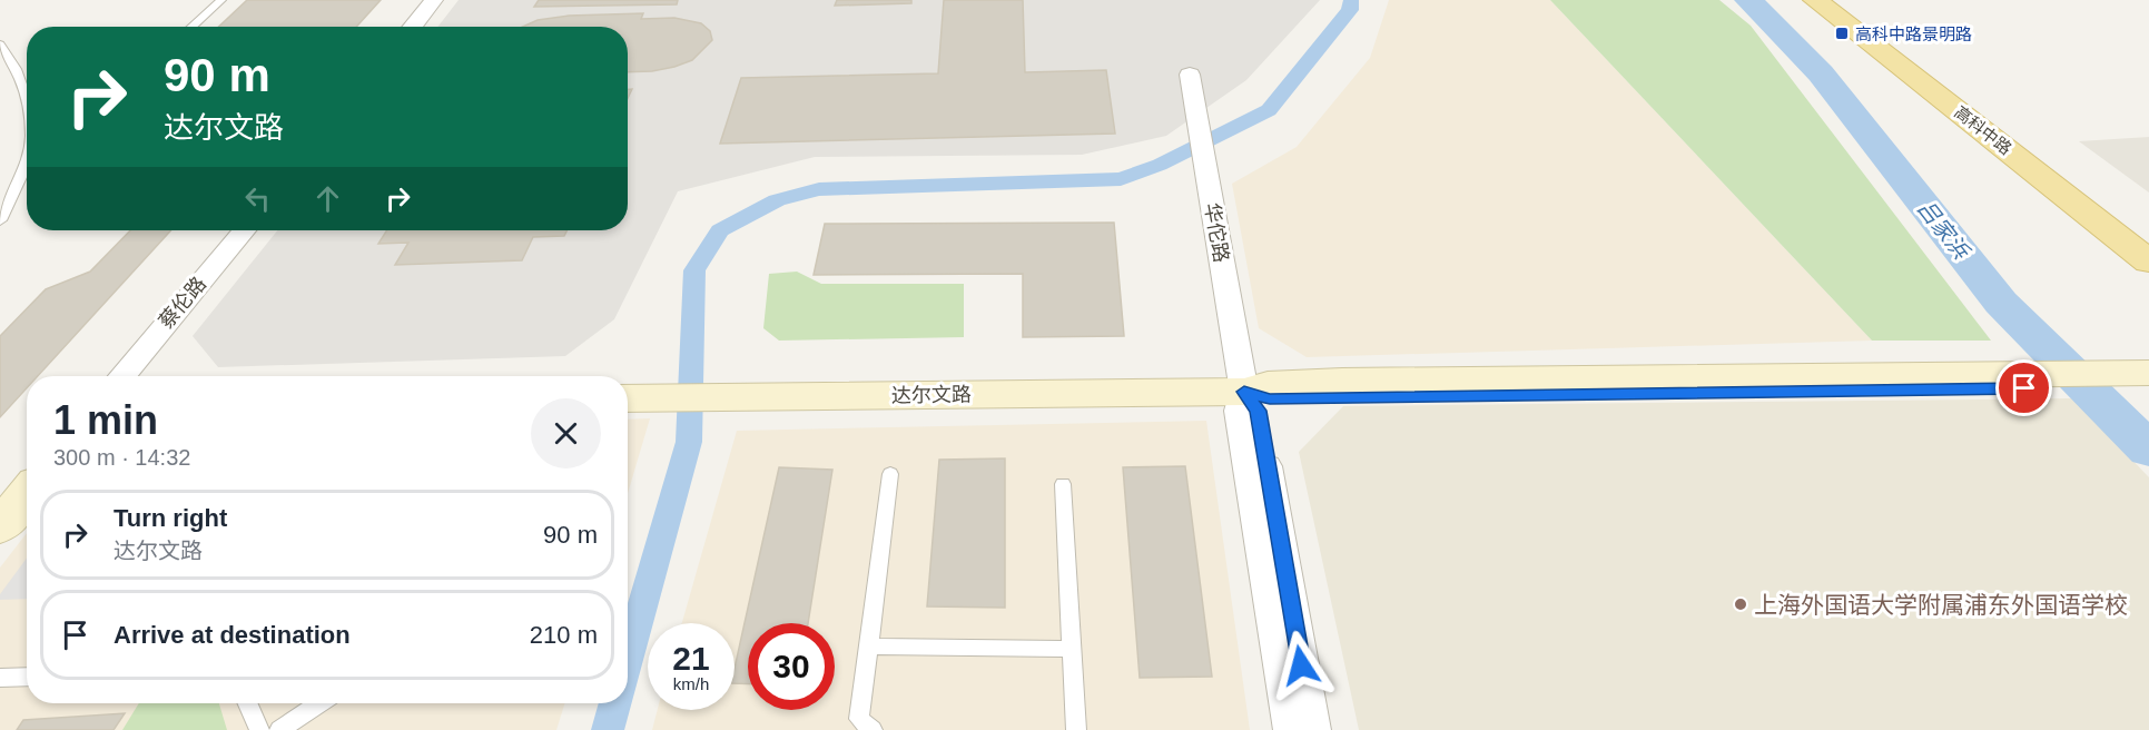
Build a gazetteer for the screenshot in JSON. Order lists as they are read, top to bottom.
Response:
{
  "streets": {
    "main road": ["高科中路"],
    "street": ["华佗路", "蔡伦路", "达尔文路"]
  },
  "crossings": [
    ["华佗路", "达尔文路"]
  ],
  "water": ["吕家浜"],
  "places": {
    "transit": ["高科中路景明路"],
    "other": ["上海外国语大学附属浦东外国语学校"]
  },
  "page": {
    "turn": ["90 m", "达尔文路"],
    "heading": ["1 min", "300 m · 14:32"],
    "list": [
      {
        "name": "Turn right",
        "note": "达尔文路",
        "value": "90 m"
      },
      {
        "name": "Arrive at destination",
        "value": "210 m"
      }
    ],
    "speed": "21 km/h",
    "limit": "30"
  }
}
